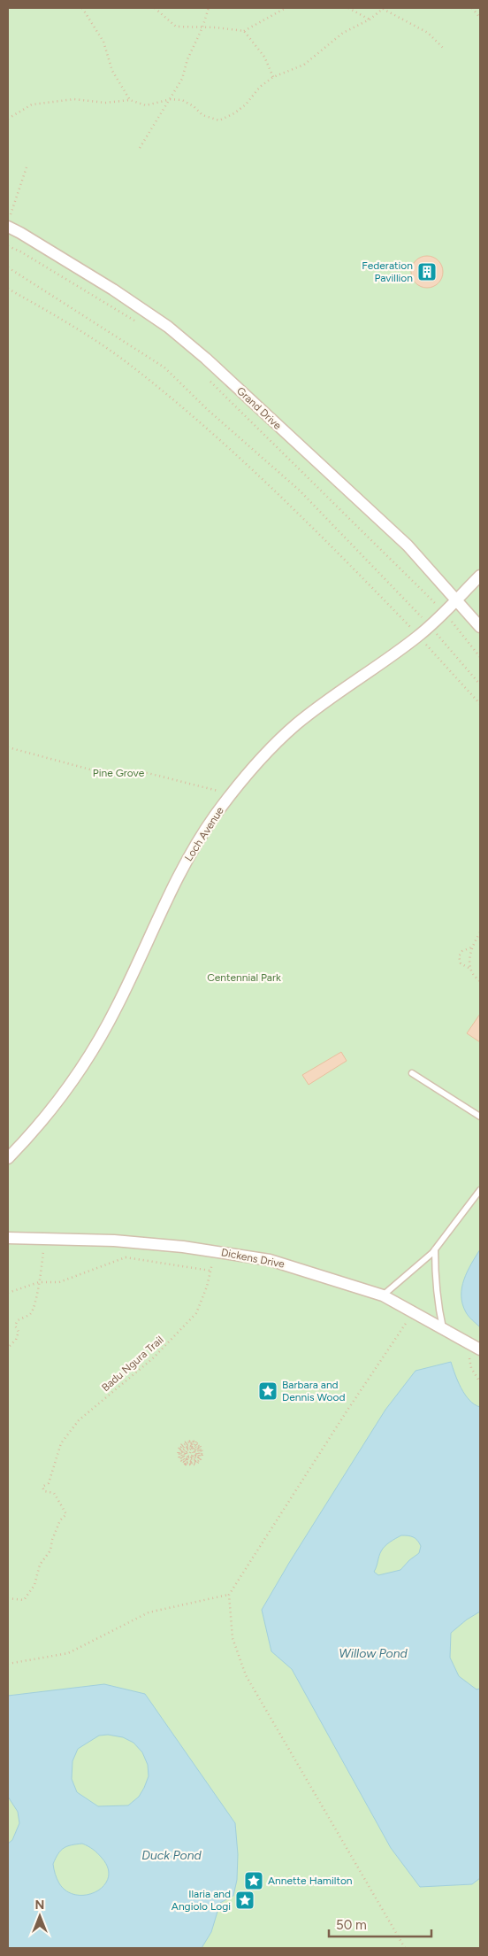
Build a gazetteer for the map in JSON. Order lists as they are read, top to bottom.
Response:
{
  "streets": {
    "street": ["Grand Drive", "Loch Avenue", "Dickens Drive"],
    "path": ["Badu Ngura Trail"]
  },
  "crossings": [
    ["Grand Drive", "Loch Avenue"]
  ],
  "water": ["Willow Pond", "Duck Pond"],
  "parks": ["Pine Grove", "Centennial Park"],
  "places": {
    "building": ["Federation Pavillion"],
    "place": ["Barbara and Dennis Wood", "Annette Hamilton", "Ilaria and Angiolo Logi"]
  },
  "scale_bar": "50 m",
  "north": "top"
}
